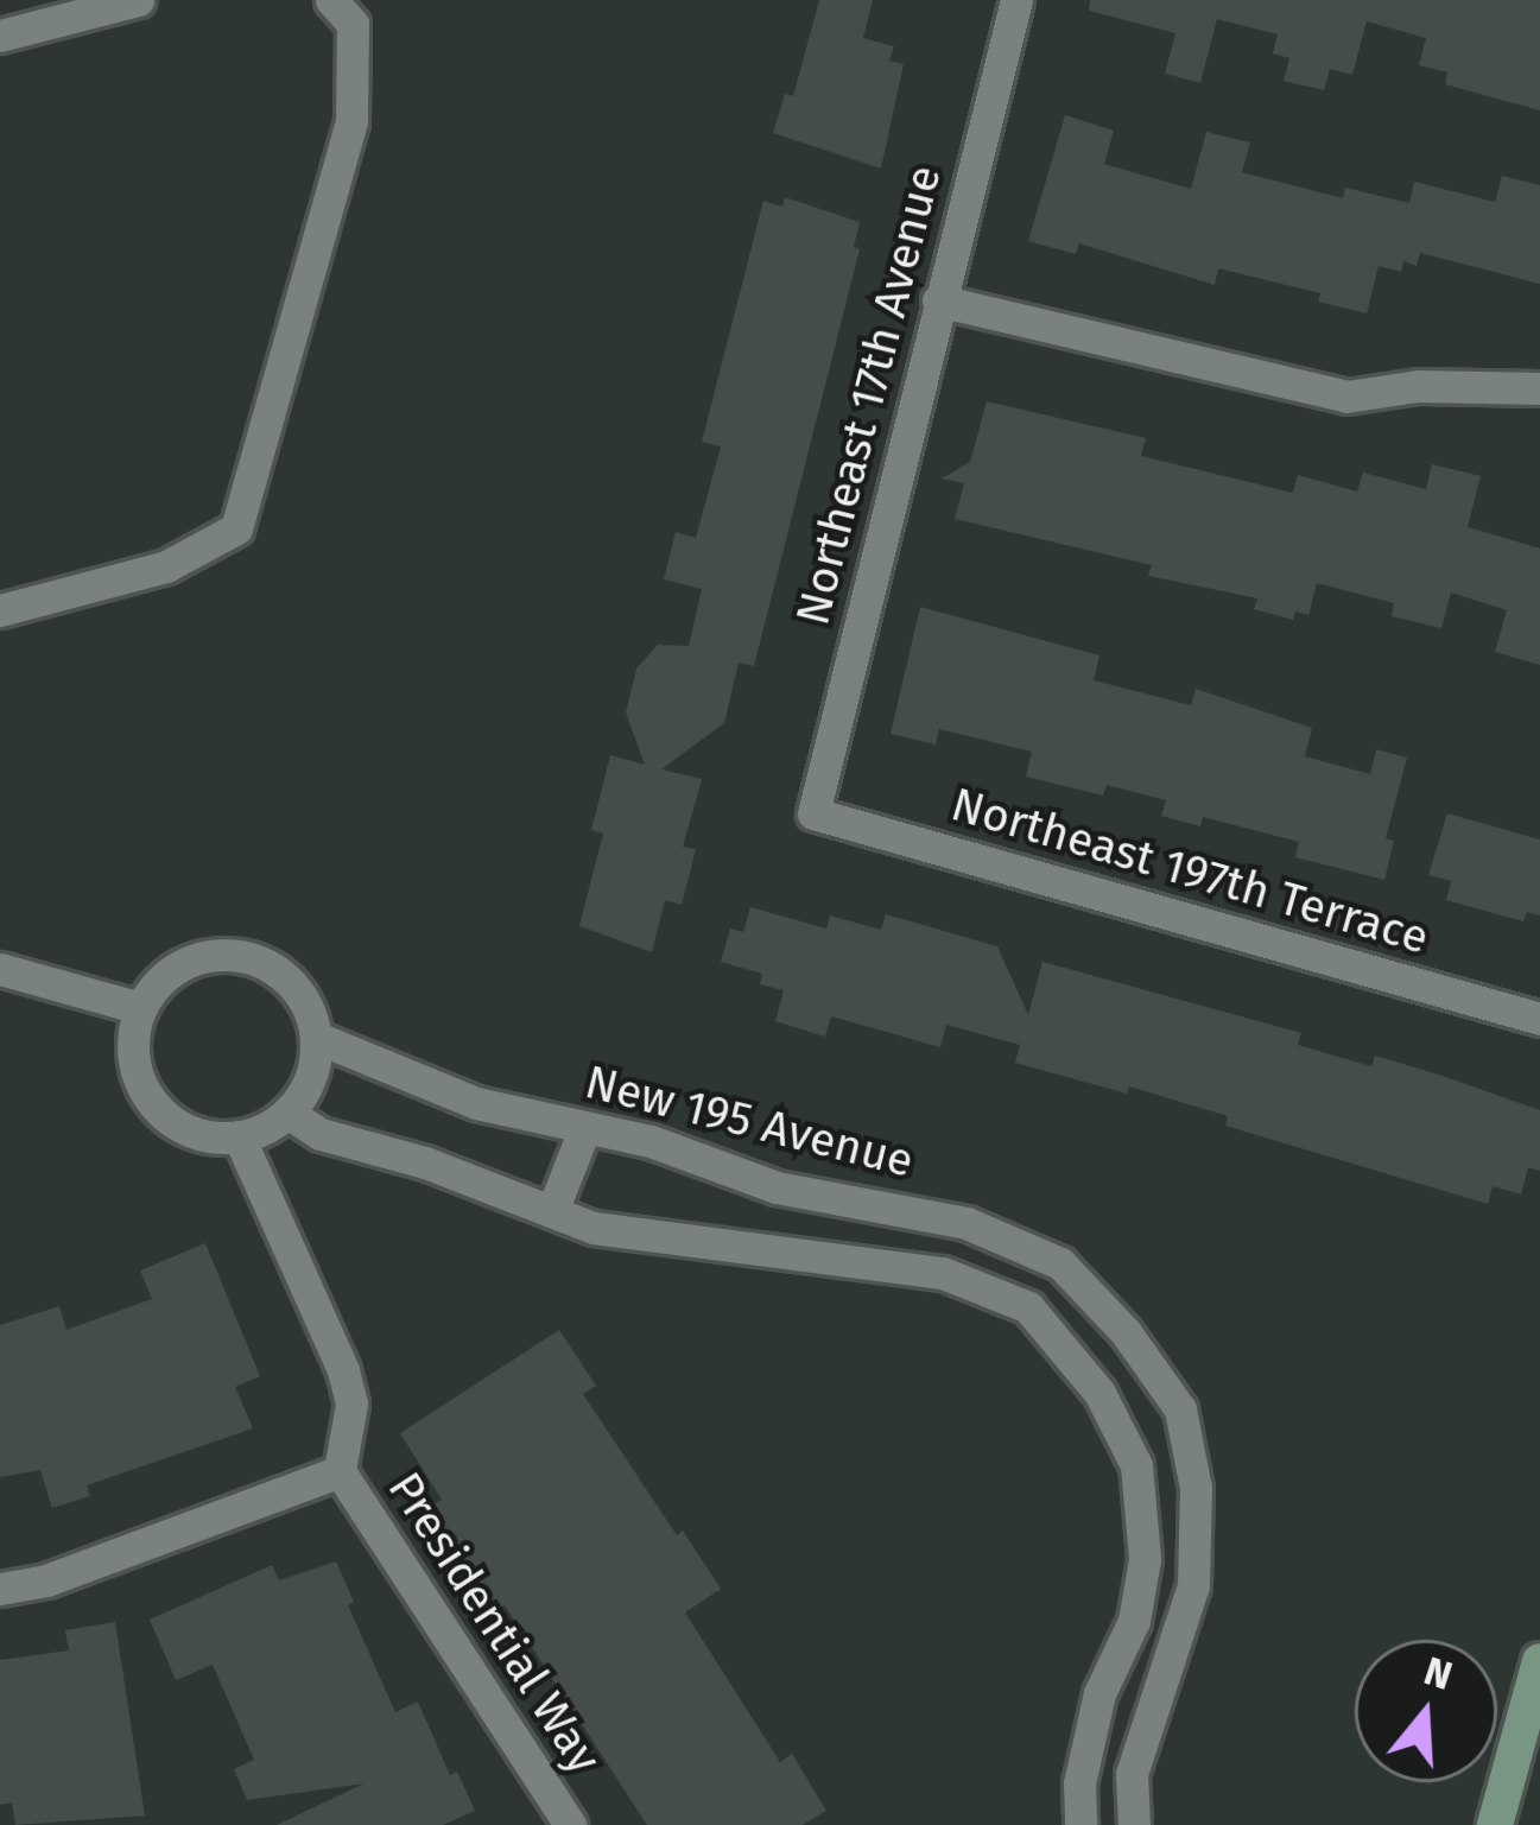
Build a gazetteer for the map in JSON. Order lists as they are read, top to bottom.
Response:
{
  "streets": {
    "street": [
      "Northeast 17th Avenue",
      "Northeast 197th Terrace",
      "New 195 Avenue",
      "Presidential Way"
    ]
  },
  "crossings": [
    ["Northeast 17th Avenue", "Northeast 197th Terrace"]
  ],
  "north": "top"
}
